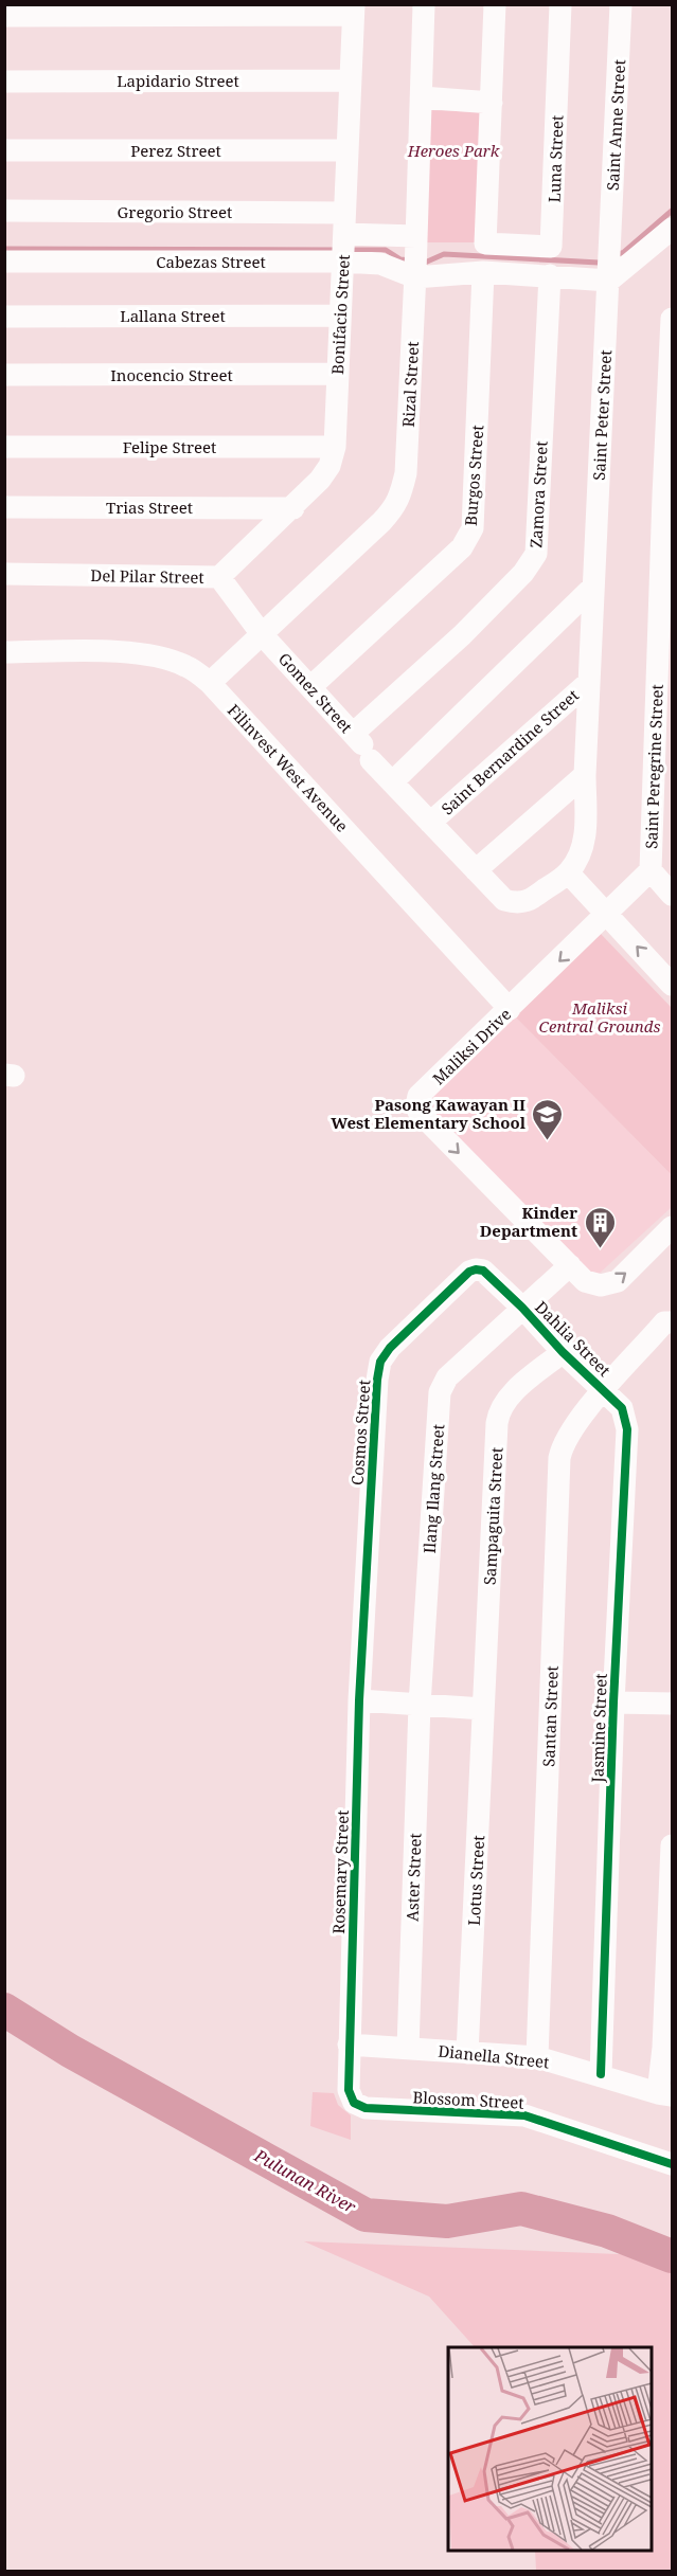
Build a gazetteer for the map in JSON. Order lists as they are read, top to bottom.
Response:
{
  "streets": {
    "street": [
      "Lapidario Street",
      "Saint Anne Street",
      "Perez Street",
      "Luna Street",
      "Gregorio Street",
      "Cabezas Street",
      "Bonifacio Street",
      "Lallana Street",
      "Inocencio Street",
      "Rizal Street",
      "Saint Peter Street",
      "Felipe Street",
      "Burgos Street",
      "Zamora Street",
      "Trias Street",
      "Del Pilar Street",
      "Gomez Street",
      "Saint Bernardine Street",
      "Saint Peregrine Street",
      "Filinvest West Avenue",
      "Maliksi Drive",
      "Dahlia Street",
      "Cosmos Street",
      "Ilang Ilang Street",
      "Sampaguita Street",
      "Santan Street",
      "Jasmine Street",
      "Rosemary Street",
      "Aster Street",
      "Lotus Street",
      "Dianella Street",
      "Blossom Street"
    ]
  },
  "crossings": [
    ["Lapidario Street", "Bonifacio Street"],
    ["Saint Anne Street", "Saint Peter Street"],
    ["Perez Street", "Bonifacio Street"],
    ["Gregorio Street", "Cabezas Street"],
    ["Gregorio Street", "Bonifacio Street"],
    ["Cabezas Street", "Bonifacio Street"],
    ["Cabezas Street", "Rizal Street"],
    ["Bonifacio Street", "Lallana Street"],
    ["Bonifacio Street", "Inocencio Street"],
    ["Bonifacio Street", "Felipe Street"],
    ["Bonifacio Street", "Trias Street"],
    ["Bonifacio Street", "Del Pilar Street"],
    ["Rizal Street", "Del Pilar Street"],
    ["Rizal Street", "Gomez Street"],
    ["Rizal Street", "Filinvest West Avenue"],
    ["Saint Peter Street", "Gomez Street"],
    ["Saint Peter Street", "Saint Bernardine Street"],
    ["Burgos Street", "Gomez Street"],
    ["Zamora Street", "Gomez Street"],
    ["Del Pilar Street", "Gomez Street"],
    ["Gomez Street", "Saint Bernardine Street"],
    ["Saint Peregrine Street", "Maliksi Drive"],
    ["Filinvest West Avenue", "Maliksi Drive"],
    ["Maliksi Drive", "Ilang Ilang Street"],
    ["Dahlia Street", "Cosmos Street"],
    ["Dahlia Street", "Ilang Ilang Street"],
    ["Dahlia Street", "Sampaguita Street"],
    ["Dahlia Street", "Santan Street"],
    ["Dahlia Street", "Jasmine Street"],
    ["Cosmos Street", "Ilang Ilang Street"],
    ["Cosmos Street", "Rosemary Street"],
    ["Ilang Ilang Street", "Aster Street"],
    ["Sampaguita Street", "Lotus Street"],
    ["Santan Street", "Jasmine Street"],
    ["Santan Street", "Dianella Street"],
    ["Jasmine Street", "Dianella Street"],
    ["Rosemary Street", "Dianella Street"],
    ["Rosemary Street", "Blossom Street"],
    ["Aster Street", "Dianella Street"],
    ["Lotus Street", "Dianella Street"],
    ["Dianella Street", "Blossom Street"]
  ],
  "water": ["Pulunan River"],
  "parks": ["Heroes Park", "Maliksi Central Grounds"],
  "places": {
    "school or university": ["Pasong Kawayan II West Elementary School"],
    "building": ["Kinder Department"]
  }
}
